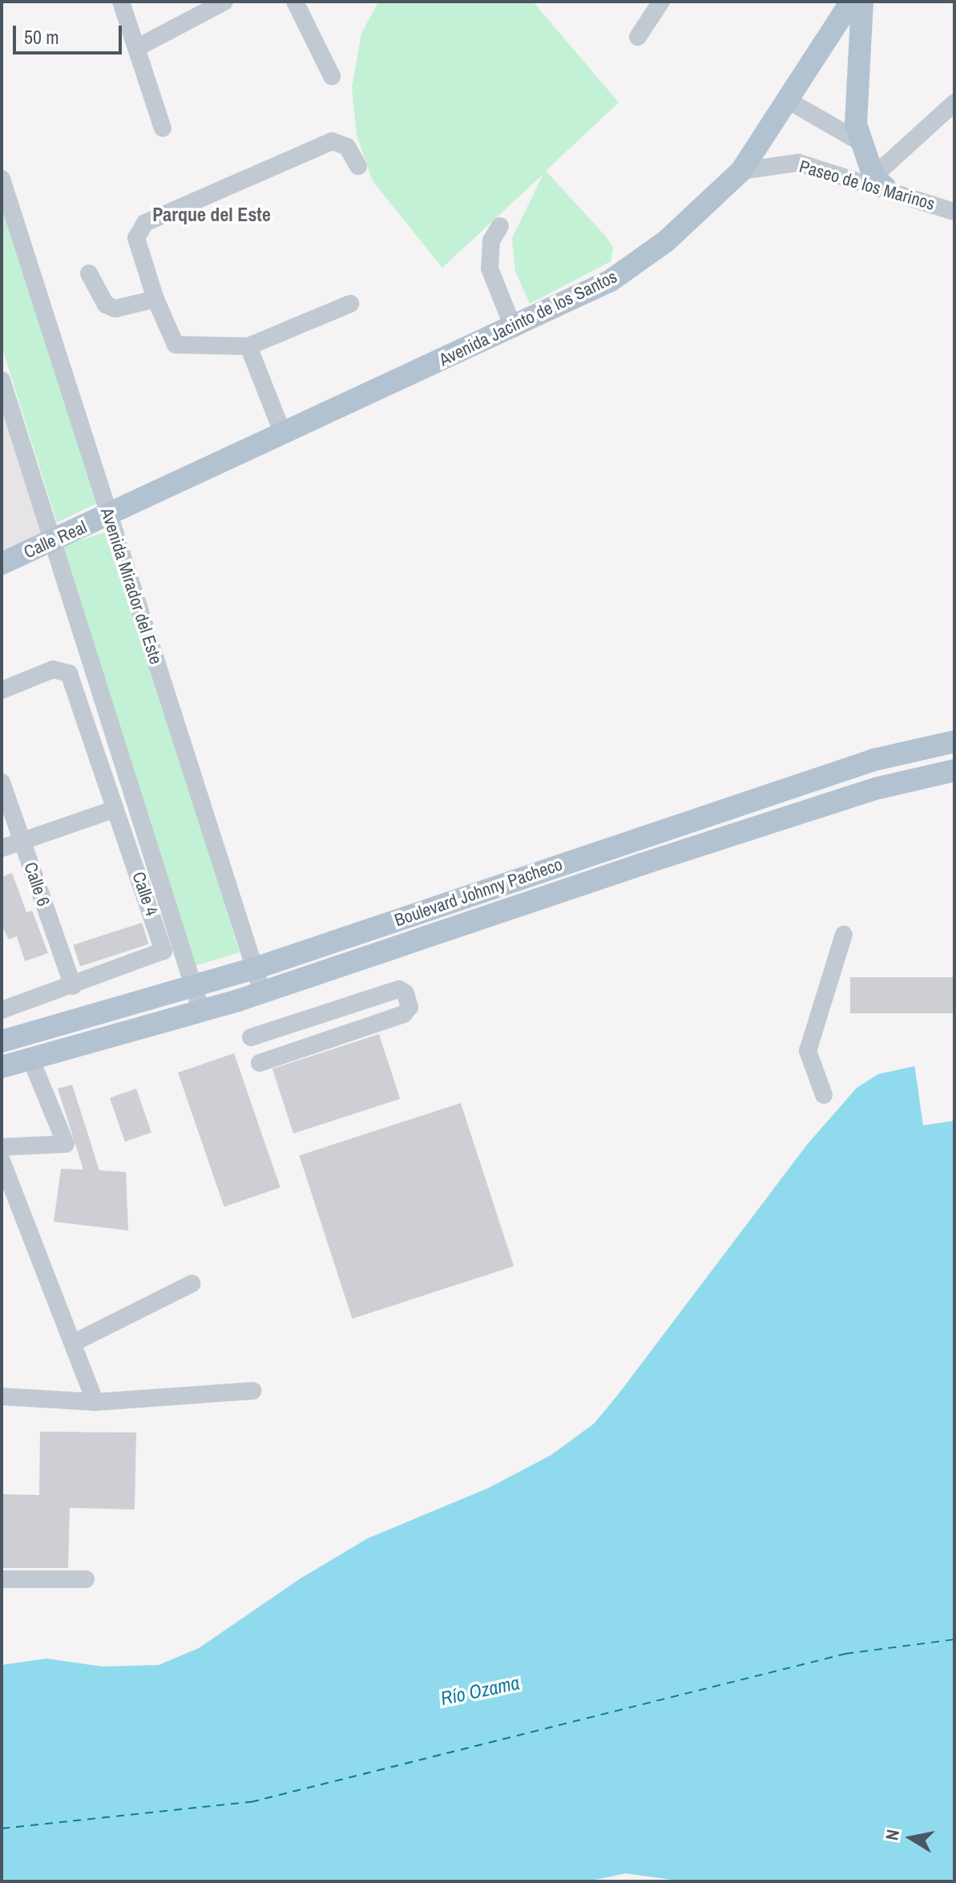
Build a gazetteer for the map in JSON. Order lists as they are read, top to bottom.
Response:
{
  "streets": {
    "main road": ["Avenida Jacinto de los Santos", "Calle Real", "Boulevard Johnny Pacheco"],
    "street": [
      "Paseo de los Marinos",
      "Avenida Mirador del Este",
      "Calle 6",
      "Calle 4"
    ]
  },
  "crossings": [
    ["Paseo de los Marinos", "Avenida Jacinto de los Santos"],
    ["Avenida Jacinto de los Santos", "Calle Real"],
    ["Avenida Jacinto de los Santos", "Avenida Mirador del Este"],
    ["Calle Real", "Avenida Mirador del Este"],
    ["Avenida Mirador del Este", "Boulevard Johnny Pacheco"],
    ["Calle 6", "Calle 4"]
  ],
  "districts": ["Parque del Este"],
  "water": ["Río Ozama"],
  "scale_bar": "50 m",
  "north": "left"
}
